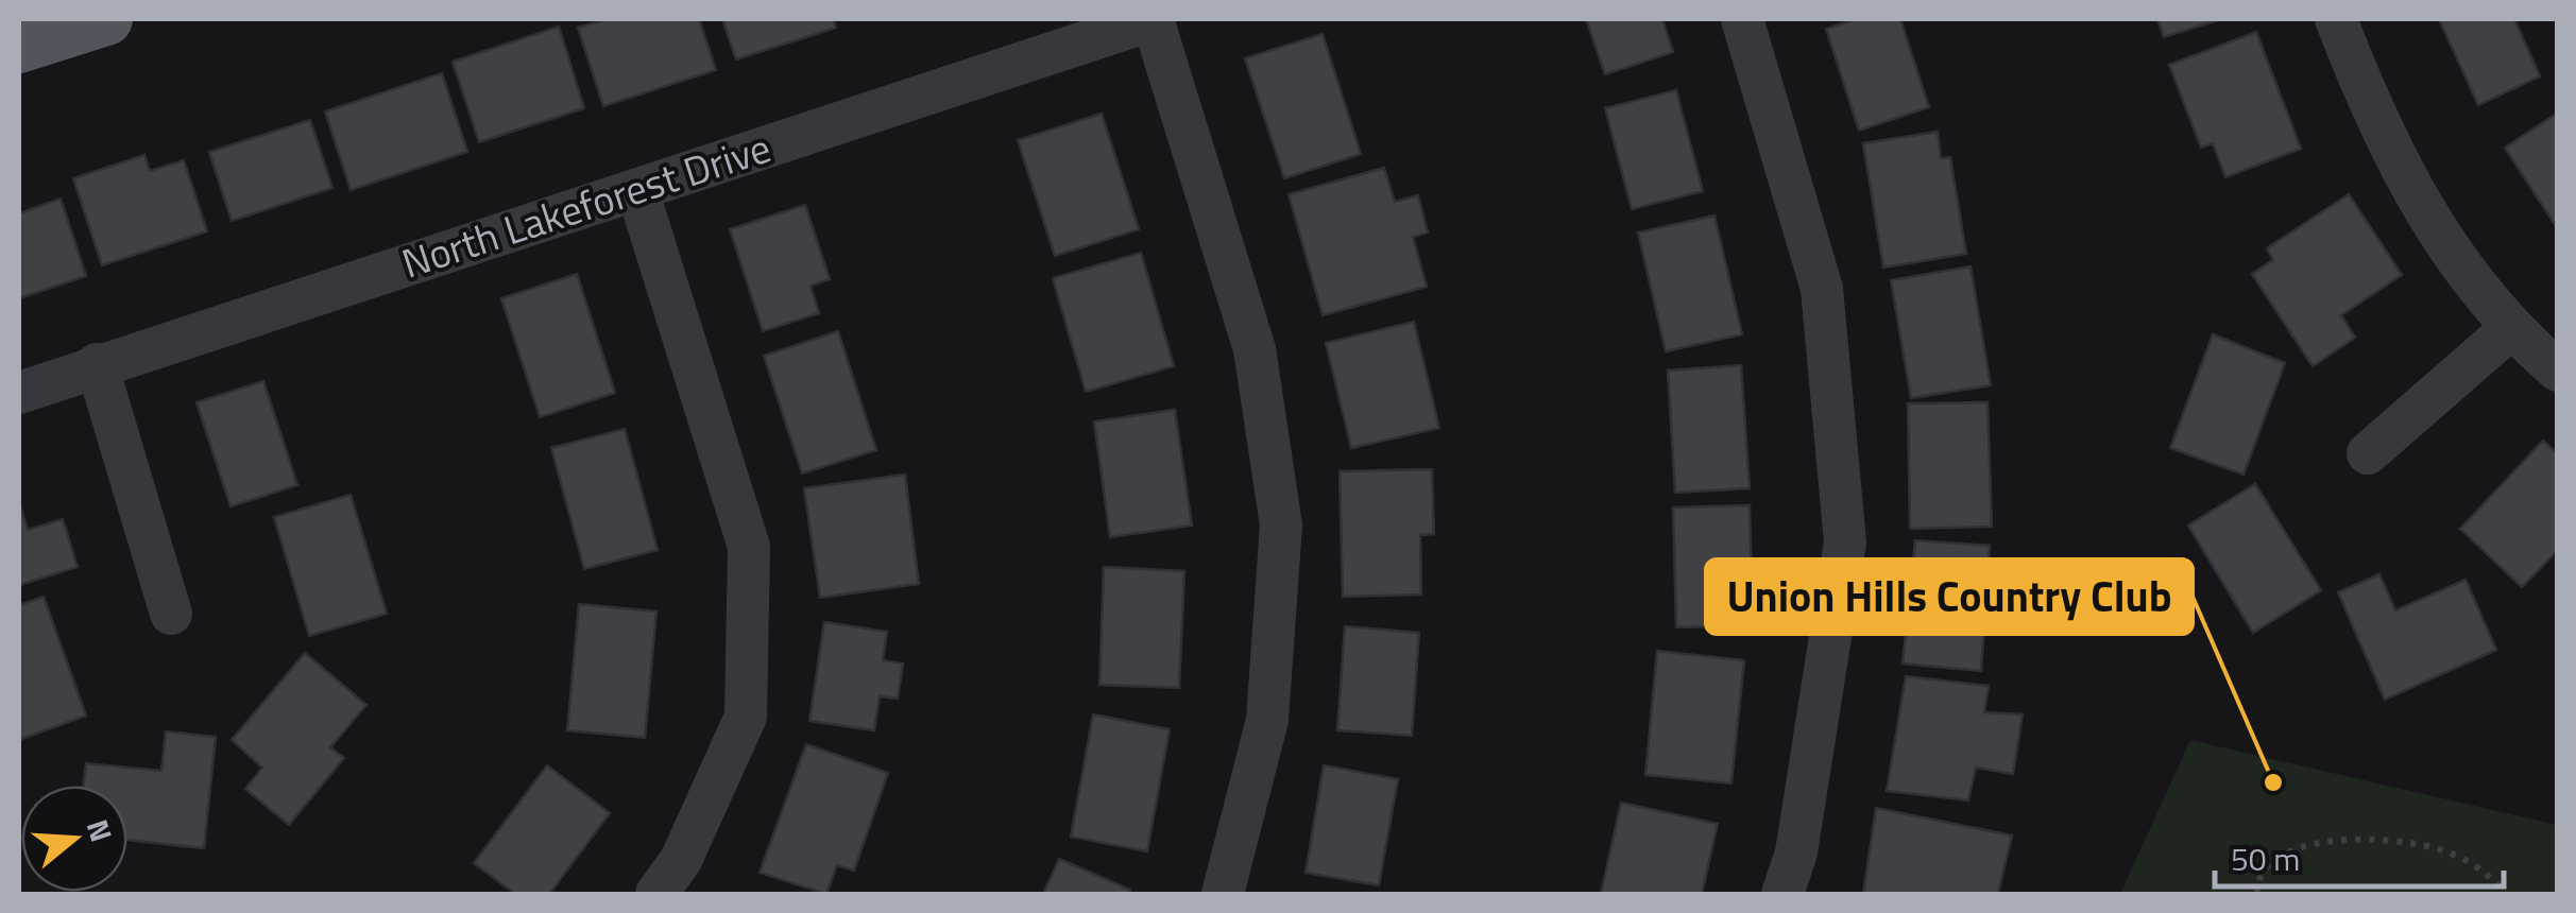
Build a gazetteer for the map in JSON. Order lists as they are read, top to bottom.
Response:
{
  "streets": {
    "street": ["North Lakeforest Drive"]
  },
  "places": ["Union Hills Country Club"],
  "scale_bar": "50 m",
  "north": "right"
}
